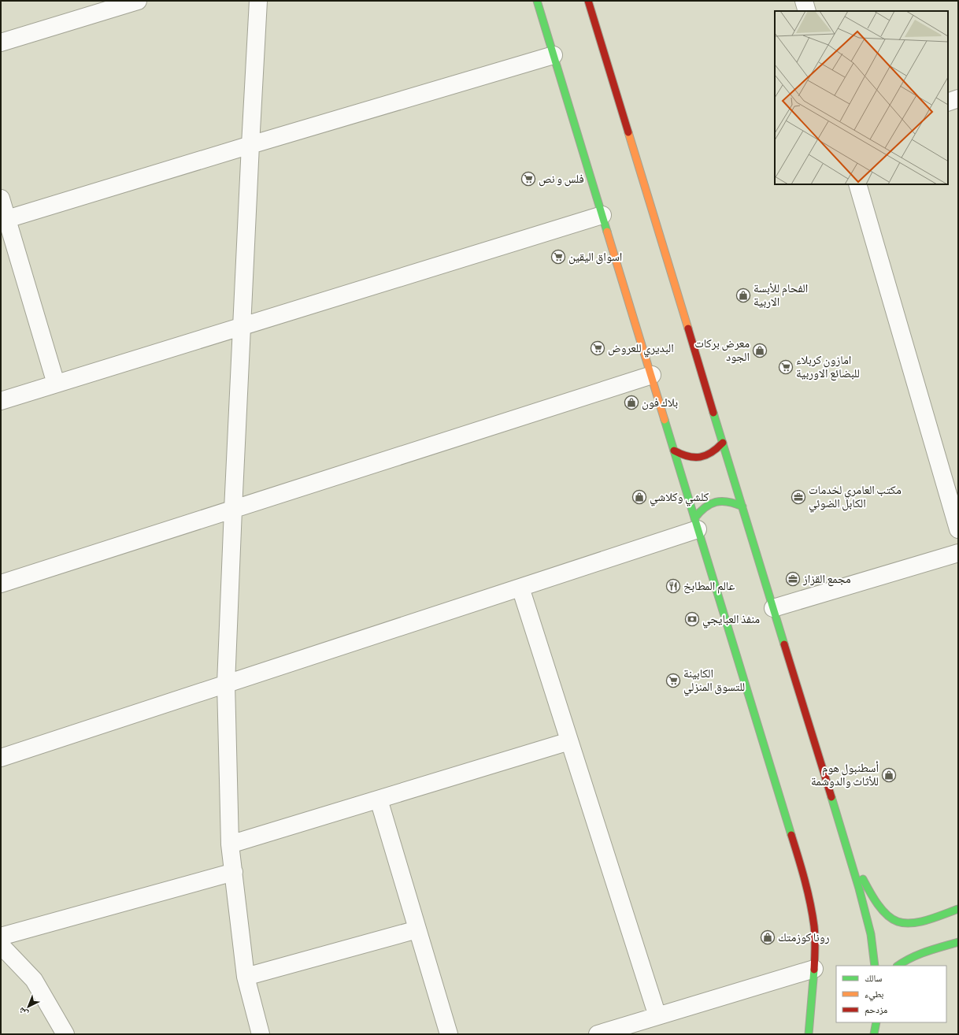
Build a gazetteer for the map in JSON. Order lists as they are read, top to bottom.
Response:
{
  "places": {
    "supermarket": [
      "فلس و نص",
      "اسواق اليقين",
      "البديري للعروض",
      "امازون كربلاء للبضائع الاوربية",
      "الكابينة للتسوق المنزلي"
    ],
    "shop": [
      "الفحام للأبسة الاربية",
      "معرض بركات الجود",
      "بلاك فون",
      "كلشي وكلاشي",
      "أسطنبول هوم للأثاث والدوشمة",
      "رونا كوزمتك"
    ],
    "office": ["مكتب العامري لخدمات الكابل الضوئي", "مجمع القزاز"],
    "restaurant": ["عالم المطابخ"],
    "bank": ["منفذ العبايجي"]
  },
  "legend": ["سالك", "بطيء", "مزدحم"],
  "north": "bottom left"
}
